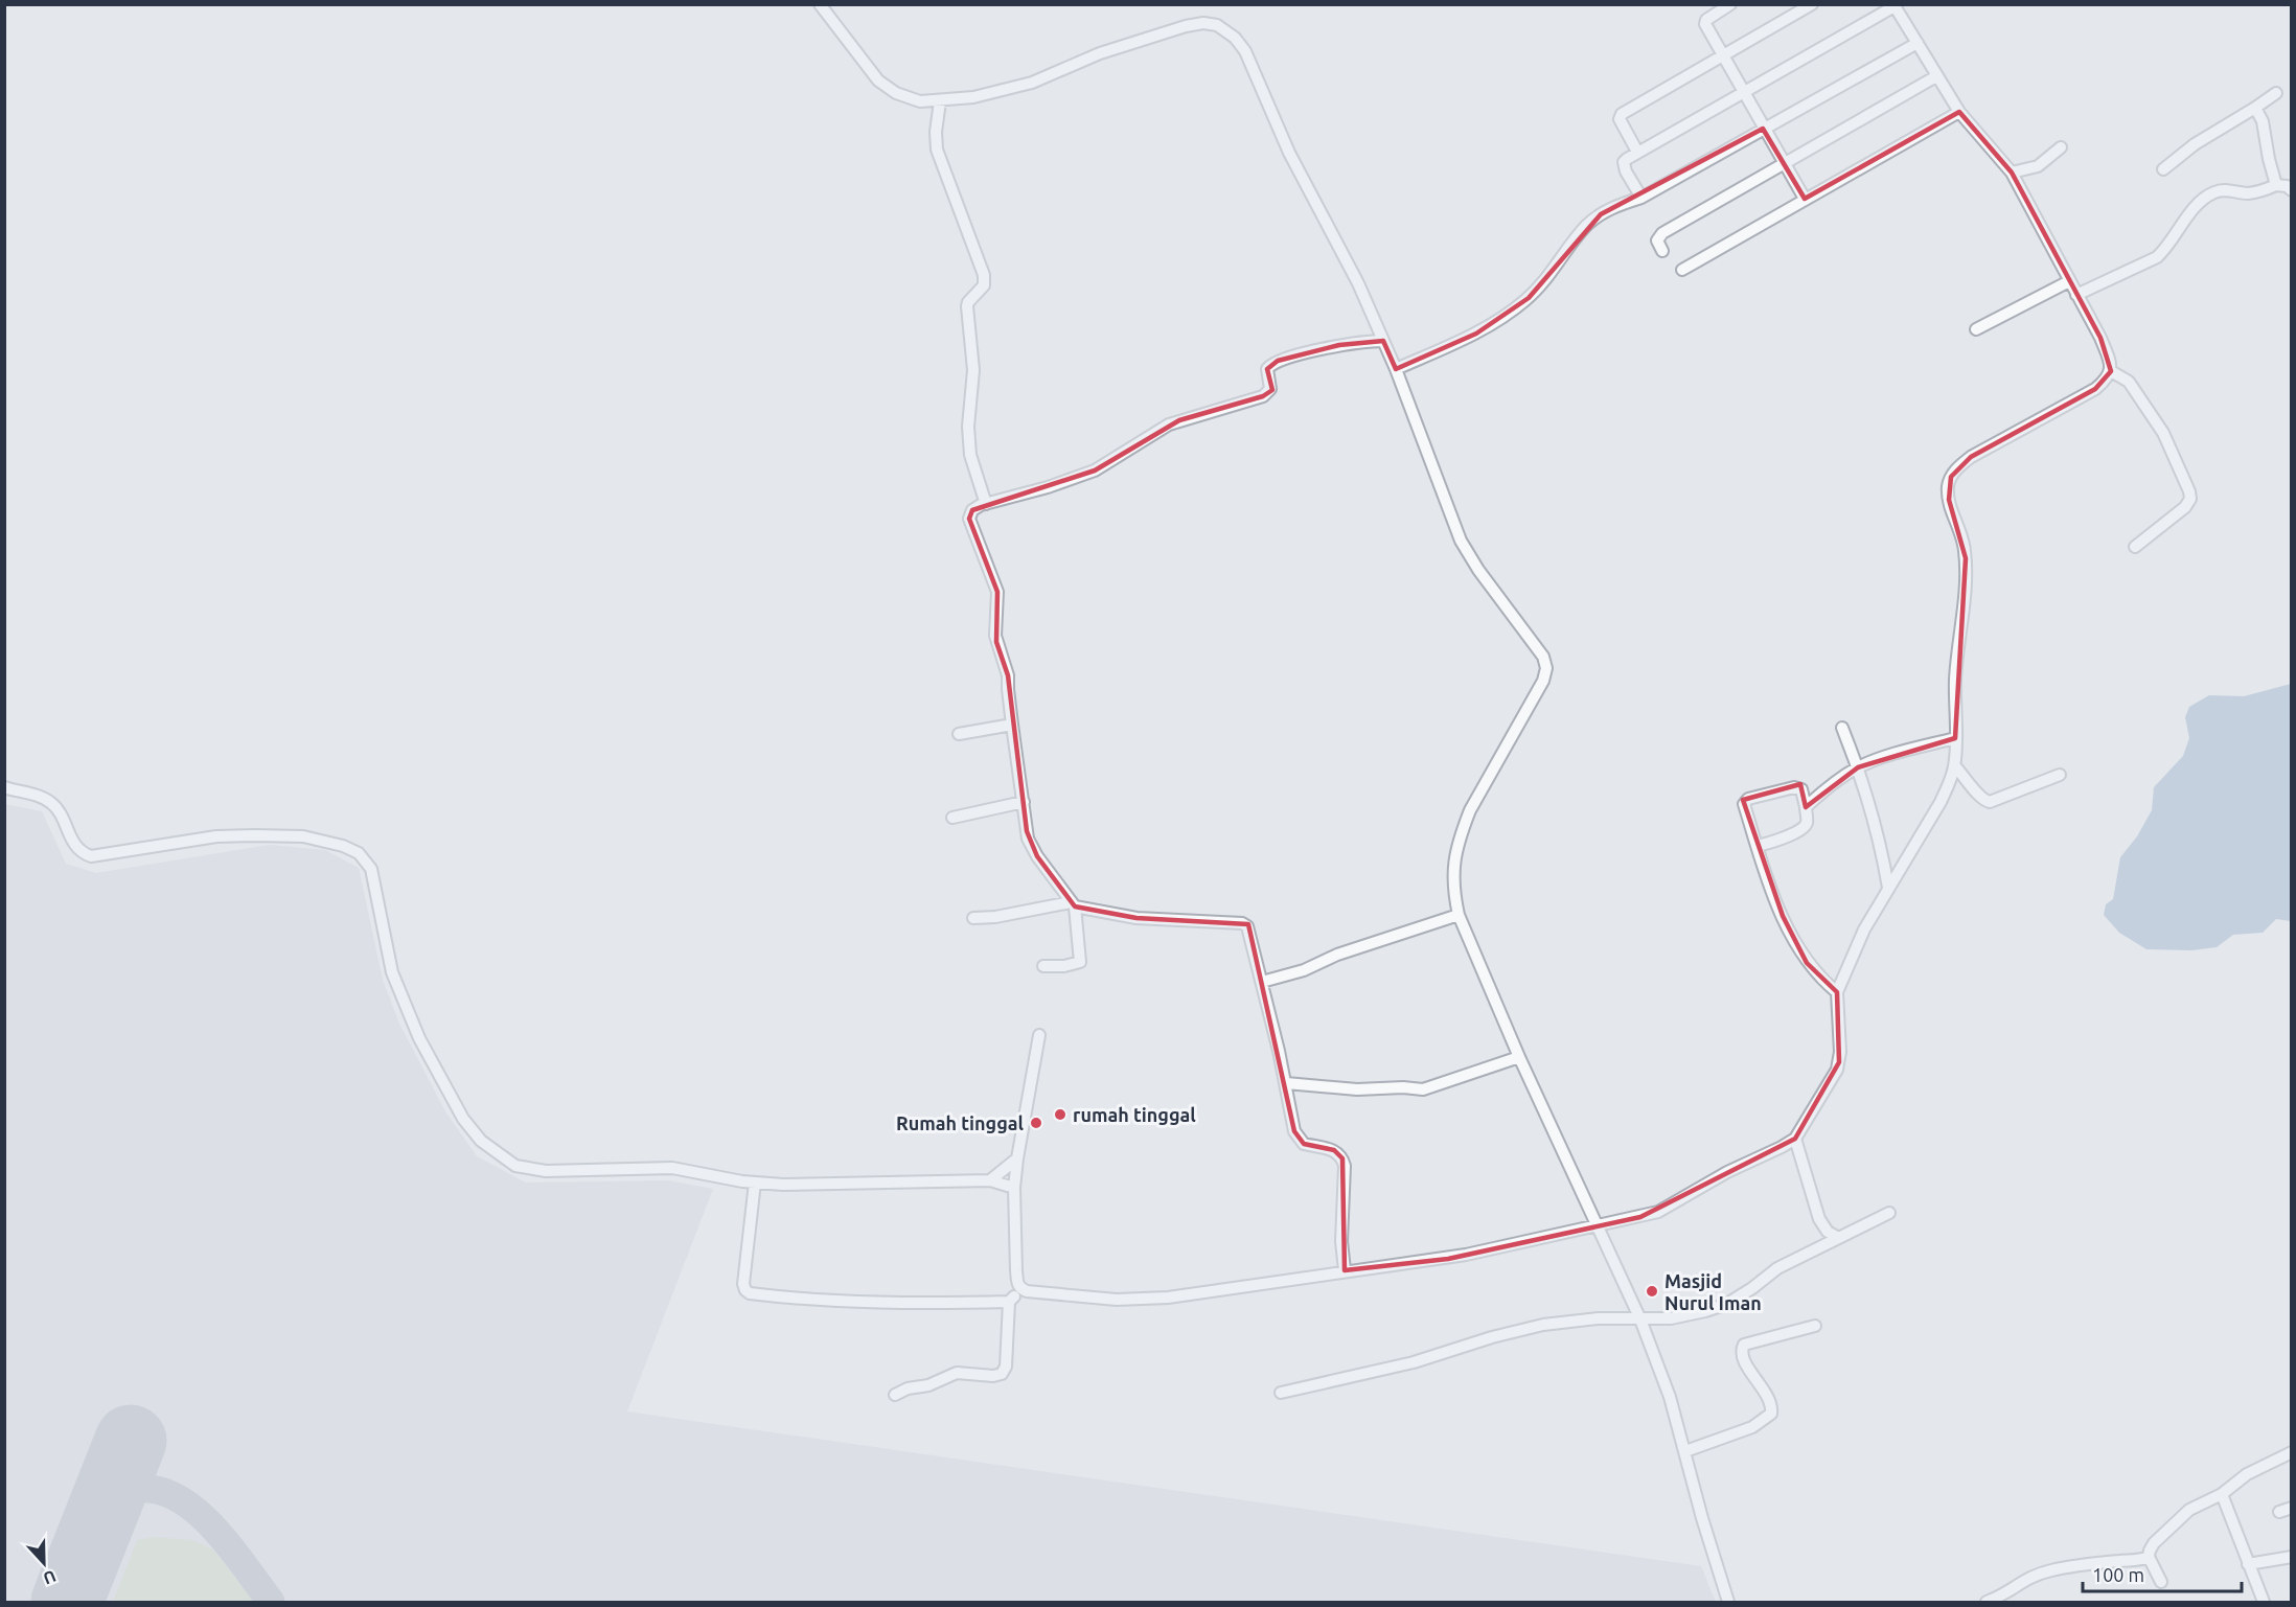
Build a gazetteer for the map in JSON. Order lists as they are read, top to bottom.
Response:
{
  "places": ["rumah tinggal", "Rumah tinggal", "Masjid Nurul Iman"],
  "scale_bar": "100 m",
  "north": "bottom"
}
